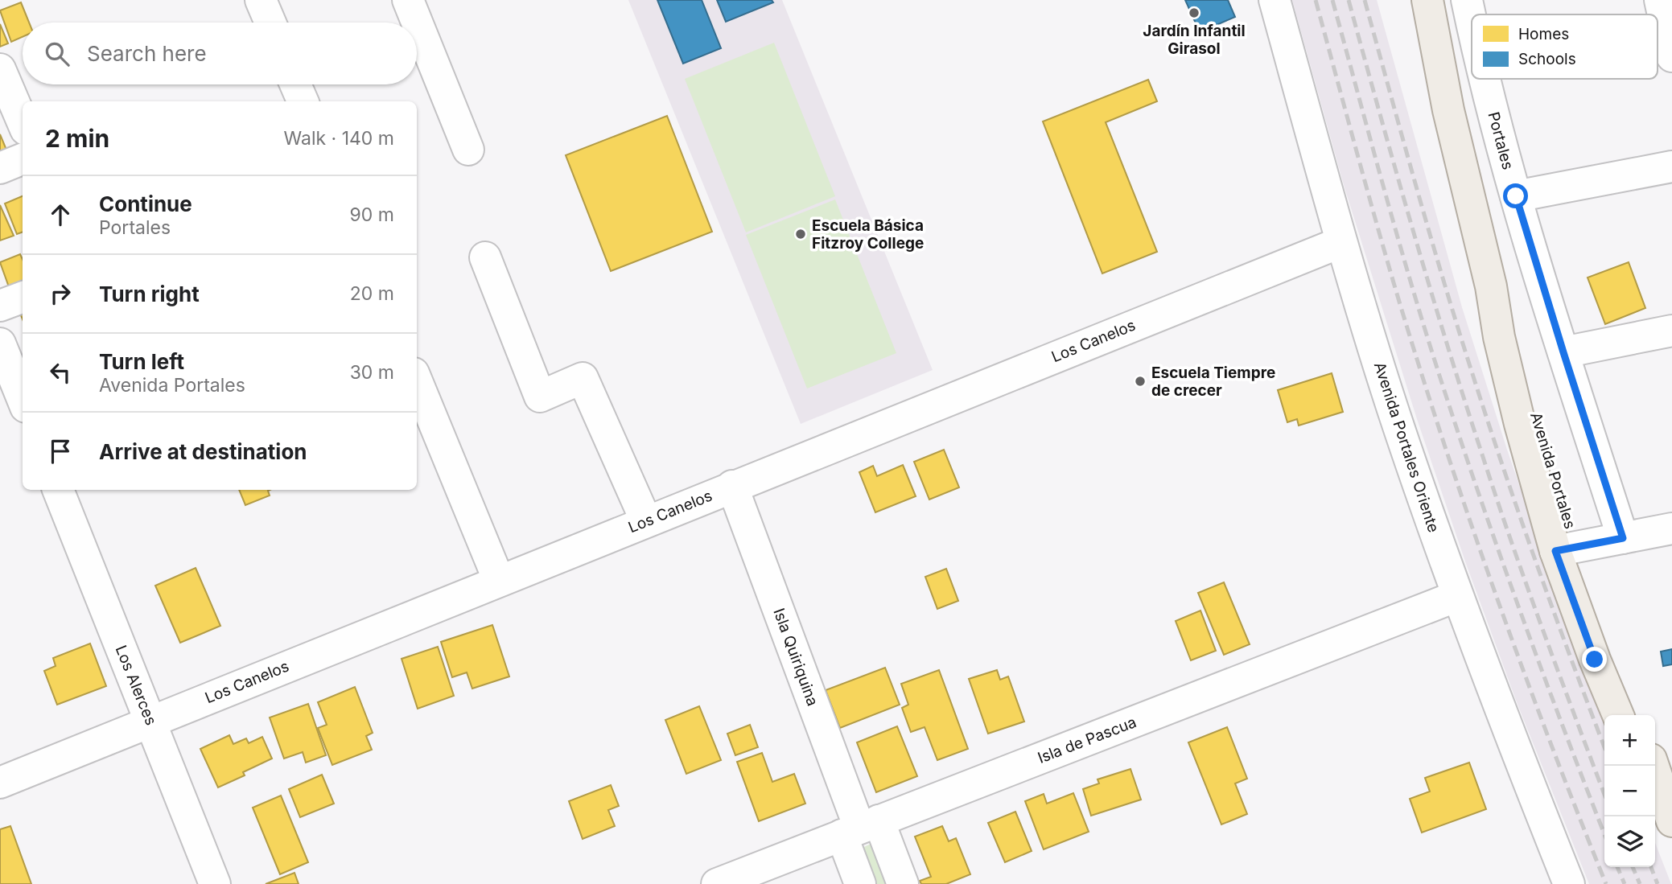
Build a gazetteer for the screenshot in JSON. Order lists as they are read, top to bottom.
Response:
{
  "streets": {
    "main road": ["Avenida Portales"],
    "street": [
      "Portales",
      "Los Canelos",
      "Avenida Portales Oriente",
      "Isla Quiriquina",
      "Los Alerces",
      "Isla de Pascua"
    ]
  },
  "crossings": [
    ["Los Canelos", "Avenida Portales Oriente"],
    ["Los Canelos", "Isla Quiriquina"],
    ["Los Canelos", "Los Alerces"],
    ["Avenida Portales Oriente", "Isla de Pascua"],
    ["Isla Quiriquina", "Isla de Pascua"]
  ],
  "places": ["Jardín Infantil Girasol", "Escuela Básica Fitzroy College", "Escuela Tiempre de crecer"],
  "legend": ["Homes", "Schools"],
  "page": {
    "search": "Search here",
    "heading": ["2 min", "Walk · 140 m"],
    "list": [
      ["Continue", "Portales", "90 m"],
      ["Turn right", "20 m"],
      ["Turn left", "Avenida Portales", "30 m"],
      "Arrive at destination"
    ],
    "map_buttons": ["+", "−"]
  }
}
